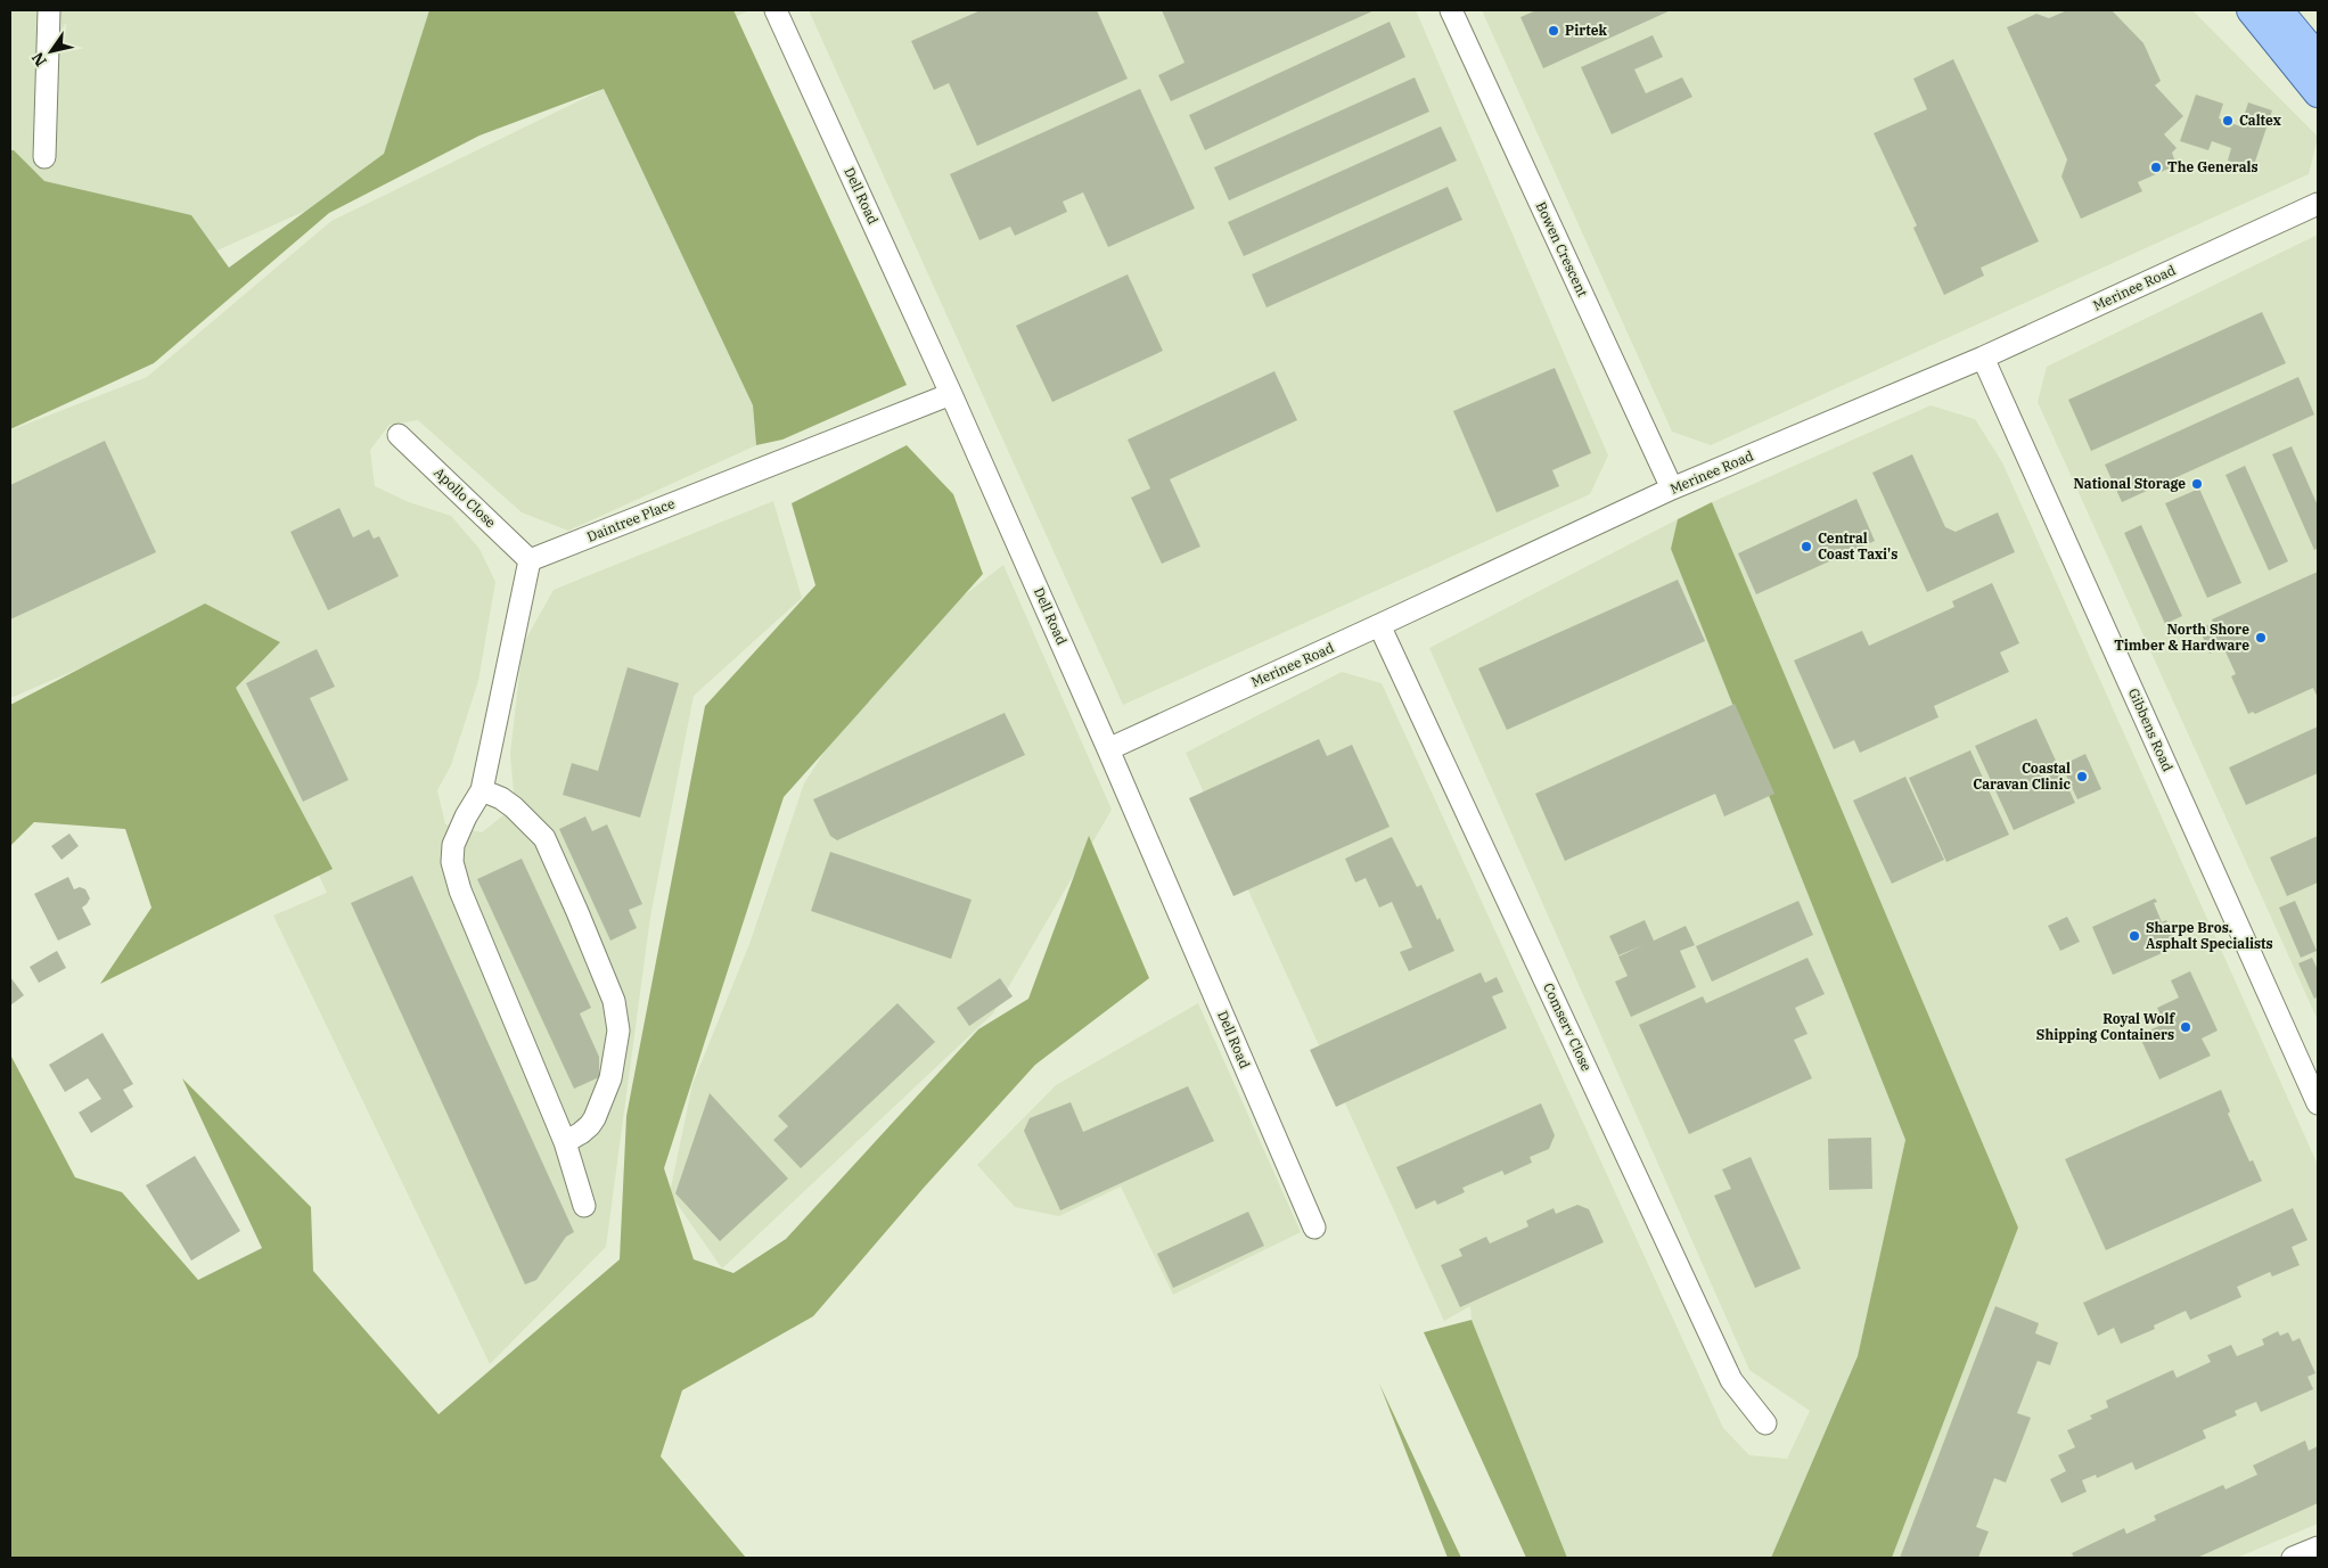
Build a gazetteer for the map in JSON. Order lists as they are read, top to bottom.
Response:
{
  "streets": {
    "street": [
      "Dell Road",
      "Bowen Crescent",
      "Merinee Road",
      "Apollo Close",
      "Daintree Place",
      "Gibbens Road",
      "Comserv Close"
    ]
  },
  "crossings": [
    ["Dell Road", "Merinee Road"],
    ["Dell Road", "Daintree Place"],
    ["Bowen Crescent", "Merinee Road"],
    ["Merinee Road", "Gibbens Road"],
    ["Merinee Road", "Comserv Close"],
    ["Apollo Close", "Daintree Place"]
  ],
  "places": [
    "Pirtek",
    "Caltex",
    "The Generals",
    "National Storage",
    "Central Coast Taxi's",
    "North Shore Timber & Hardware",
    "Coastal Caravan Clinic",
    "Sharpe Bros. Asphalt Specialists",
    "Royal Wolf Shipping Containers"
  ],
  "north": "bottom left"
}
